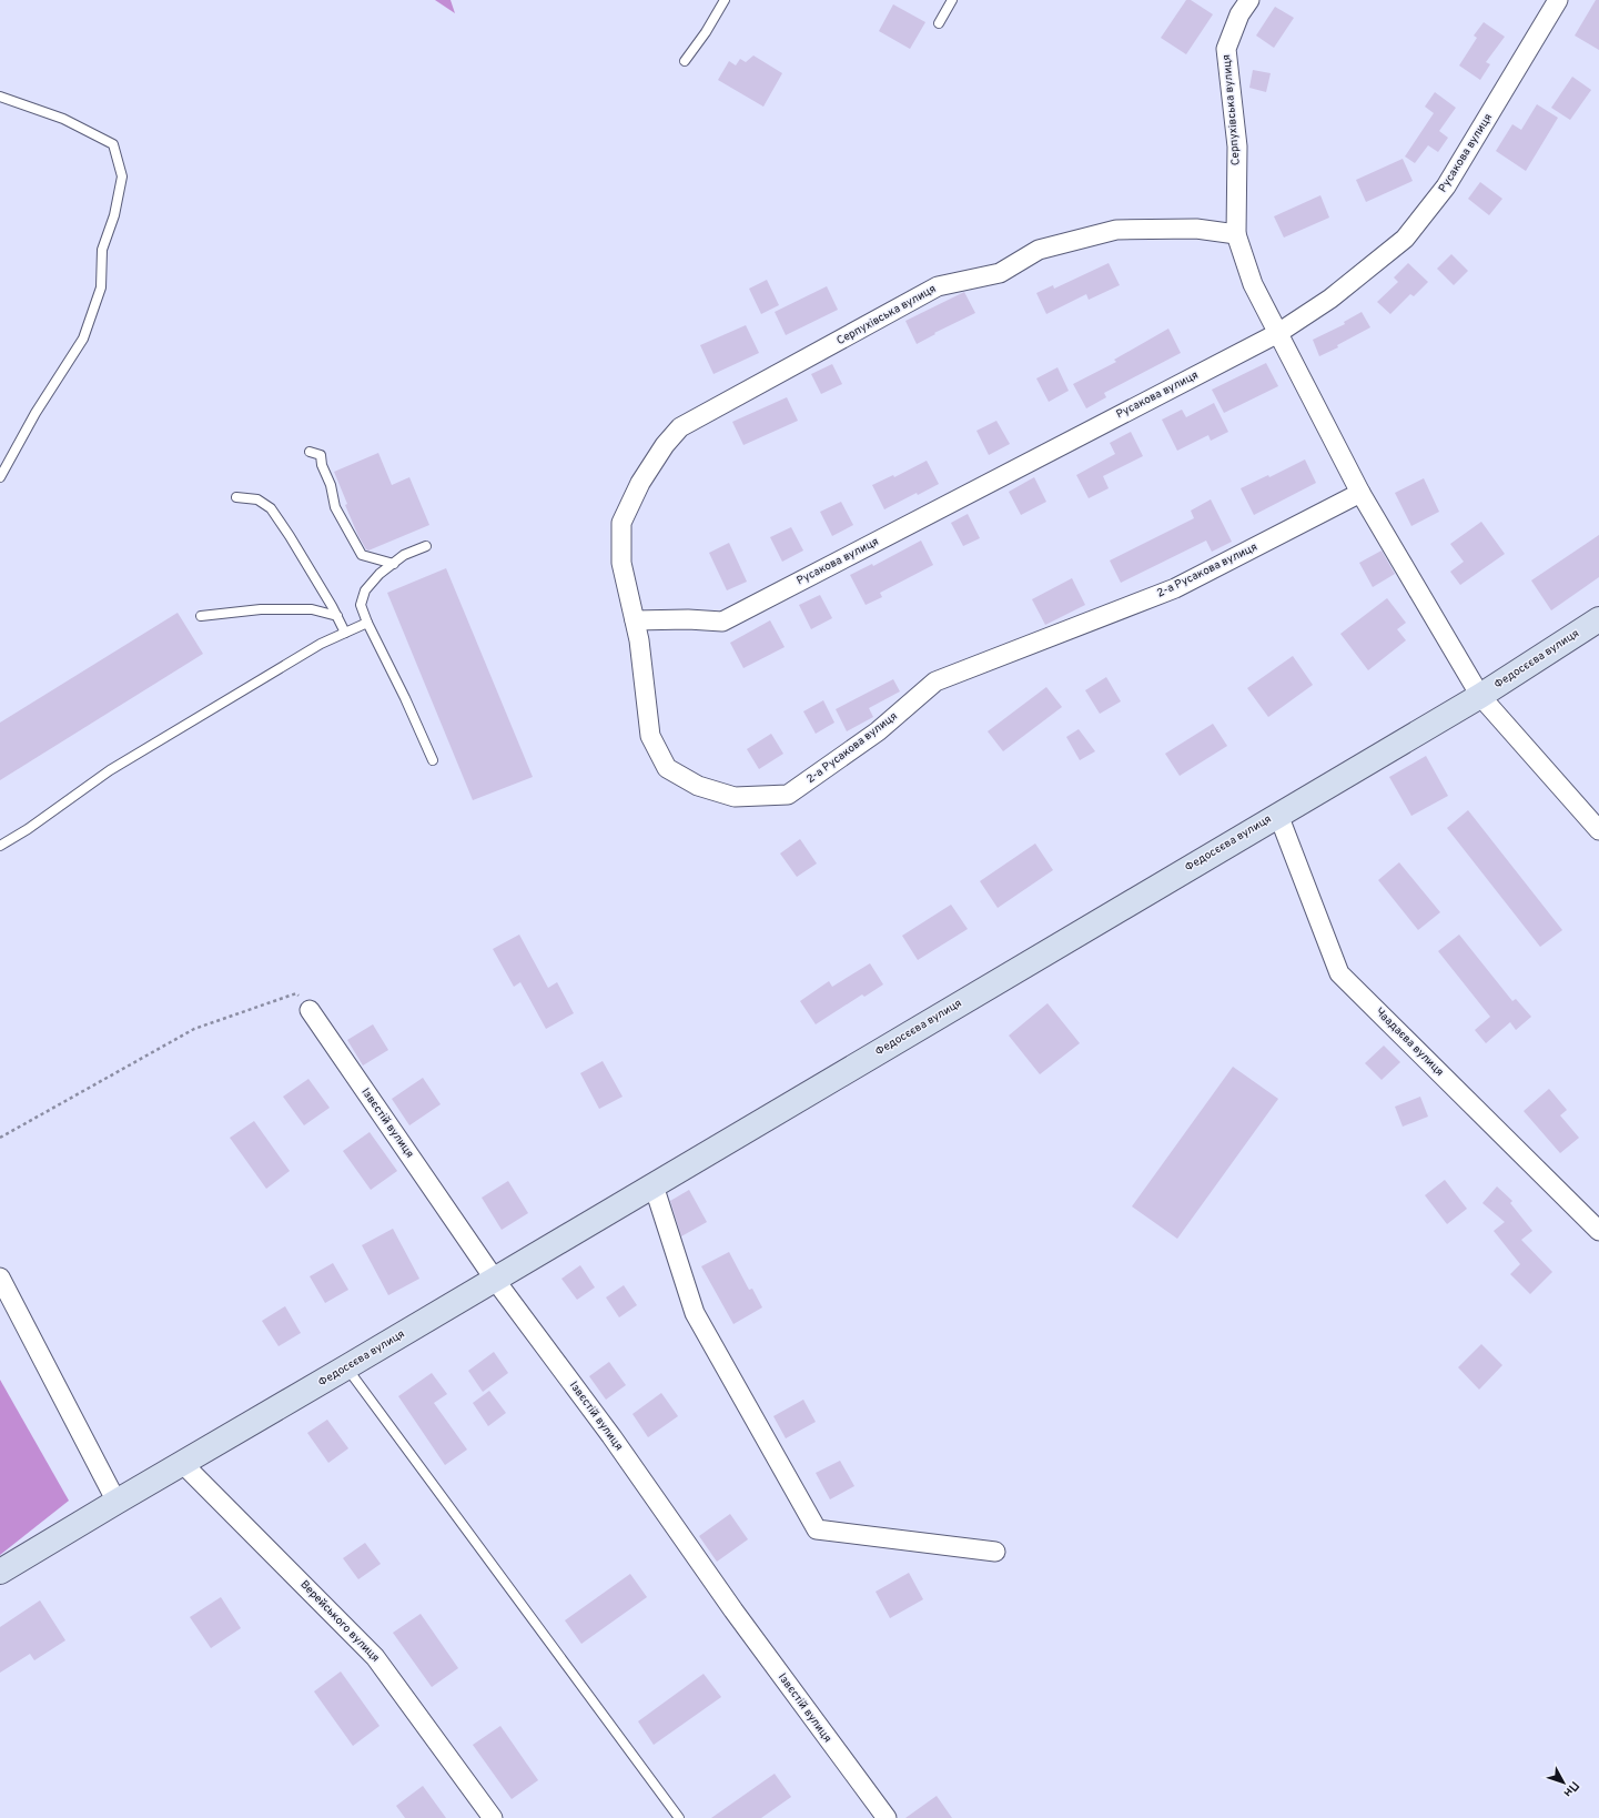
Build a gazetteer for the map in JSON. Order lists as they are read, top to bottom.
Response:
{
  "streets": {
    "main road": ["Федосєєва вулиця"],
    "street": [
      "Серпухівська вулиця",
      "Русакова вулиця",
      "2-а Русакова вулиця",
      "Чаадаєва вулиця",
      "Ізвєстій вулиця",
      "Верейського вулиця"
    ]
  },
  "crossings": [
    ["Серпухівська вулиця", "2-а Русакова вулиця"],
    ["Русакова вулиця", "2-а Русакова вулиця"],
    ["Федосєєва вулиця", "Чаадаєва вулиця"],
    ["Федосєєва вулиця", "Ізвєстій вулиця"],
    ["Федосєєва вулиця", "Верейського вулиця"]
  ],
  "north": "bottom right"
}
